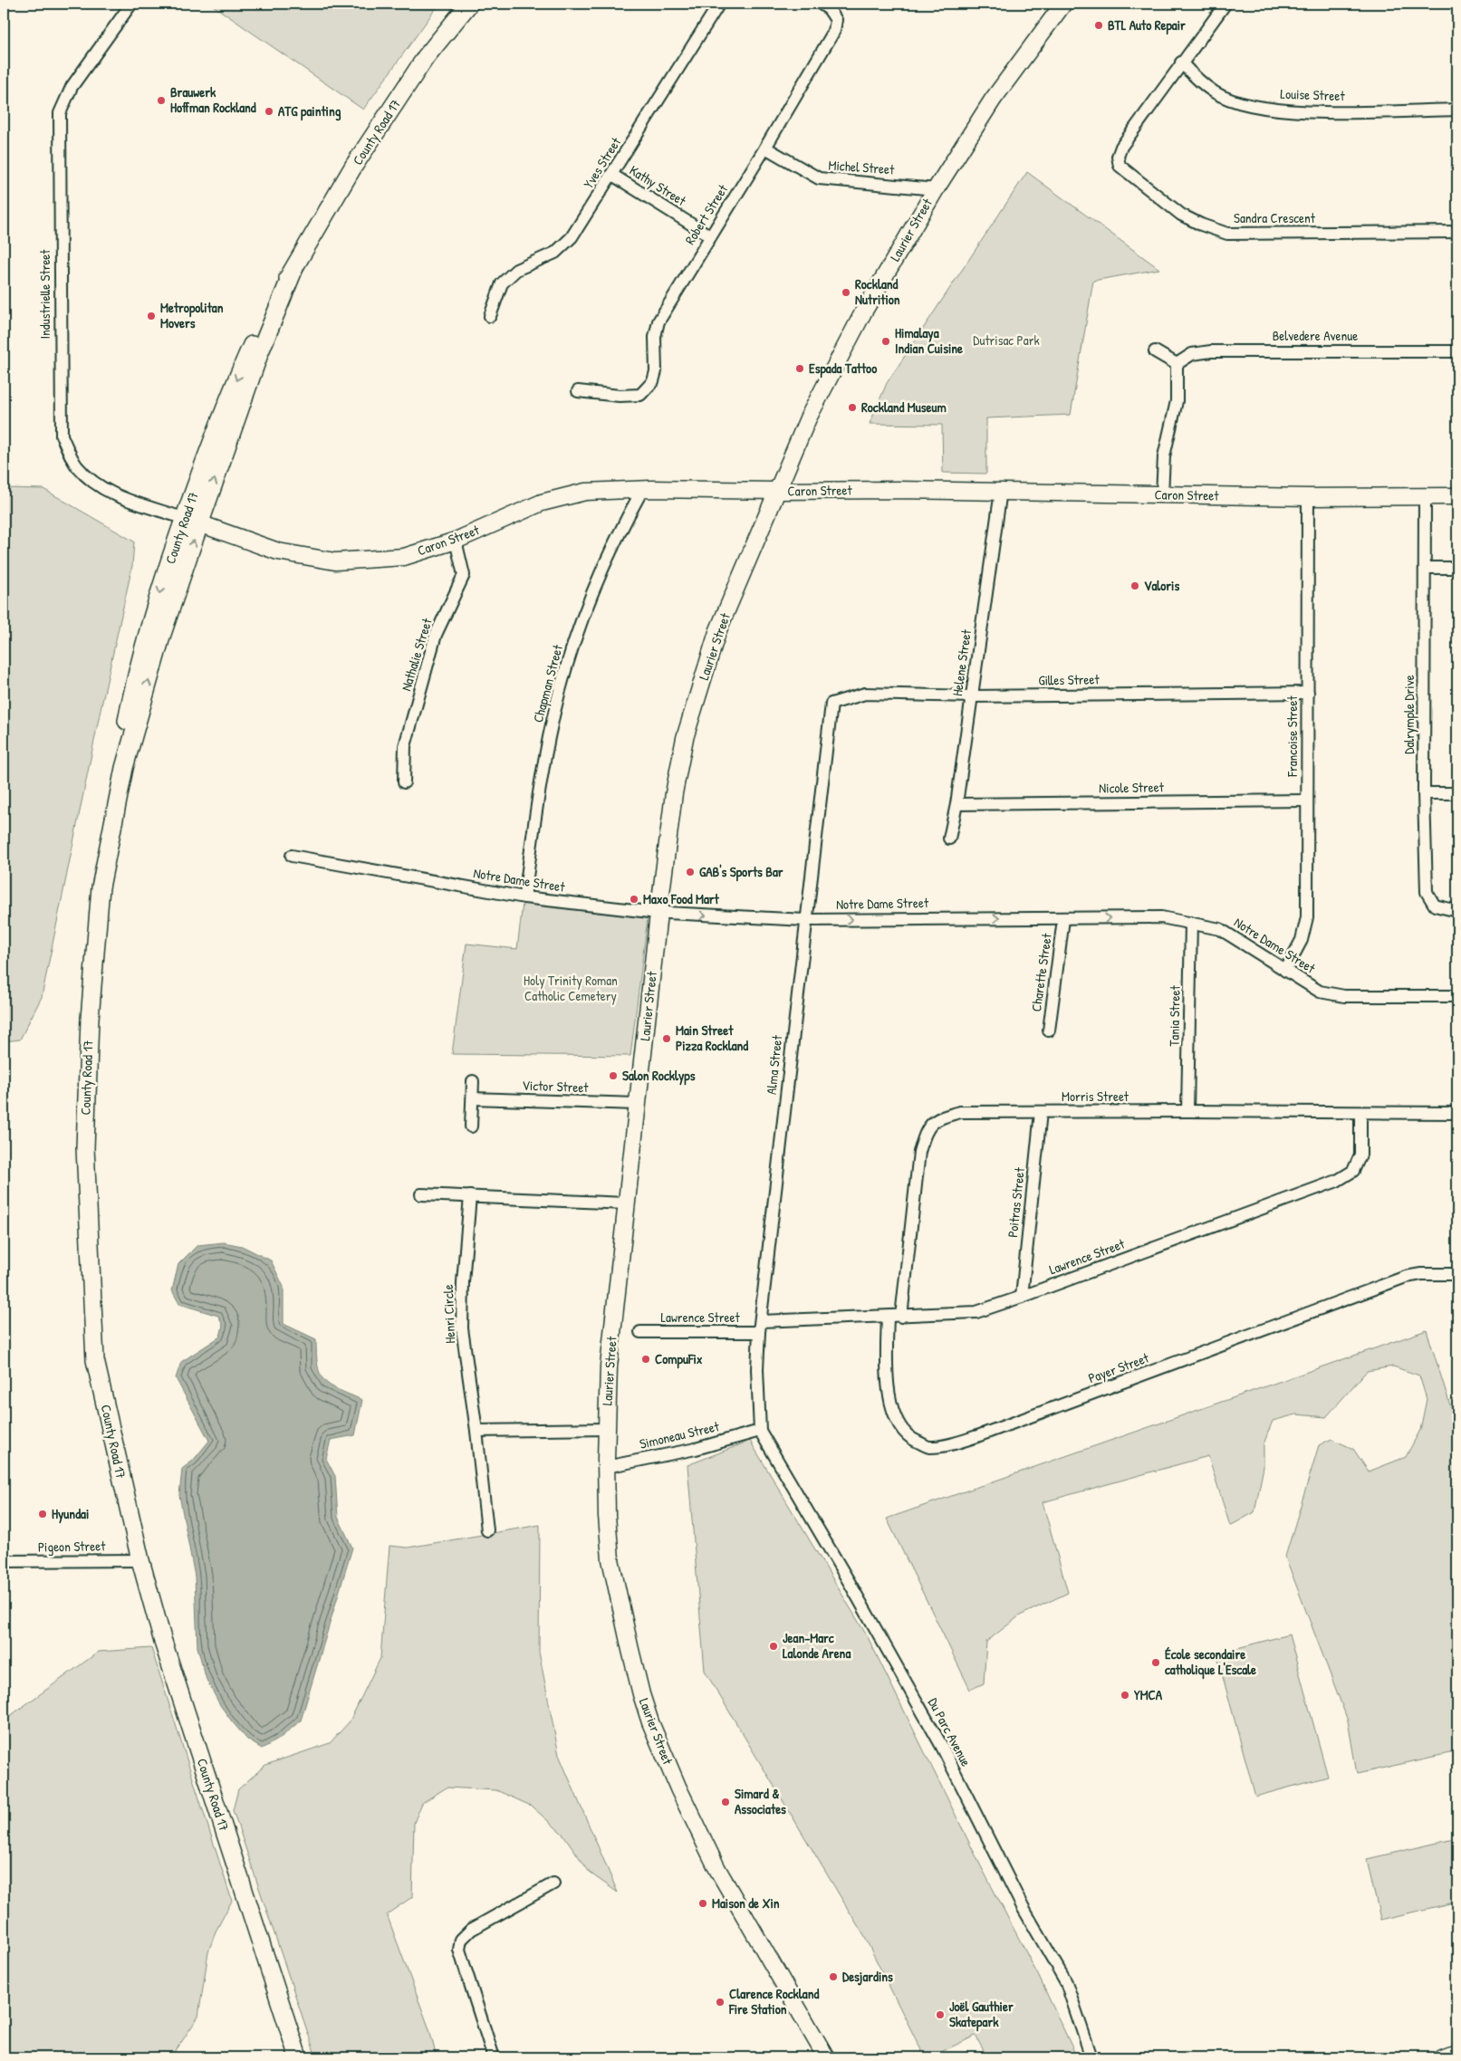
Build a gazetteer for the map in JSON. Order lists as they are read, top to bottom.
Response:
{
  "streets": {
    "main road": ["County Road 17", "Laurier Street", "Caron Street"],
    "street": [
      "Louise Street",
      "Yves Street",
      "Michel Street",
      "Kathy Street",
      "Robert Street",
      "Sandra Crescent",
      "Industrielle Street",
      "Belvedere Avenue",
      "Nathalie Street",
      "Helene Street",
      "Gilles Street",
      "Chapman Street",
      "Dalrymple Drive",
      "Francoise Street",
      "Nicole Street",
      "Notre Dame Street",
      "Charette Street",
      "Tania Street",
      "Alma Street",
      "Victor Street",
      "Morris Street",
      "Poitras Street",
      "Lawrence Street",
      "Henri Circle",
      "Payer Street",
      "Simoneau Street",
      "Pigeon Street",
      "Du Parc Avenue"
    ]
  },
  "crossings": [
    ["Louise Street", "Sandra Crescent"],
    ["County Road 17", "Industrielle Street"],
    ["County Road 17", "Caron Street"],
    ["County Road 17", "Pigeon Street"],
    ["Yves Street", "Kathy Street"],
    ["Michel Street", "Robert Street"],
    ["Michel Street", "Laurier Street"],
    ["Kathy Street", "Robert Street"],
    ["Laurier Street", "Caron Street"],
    ["Laurier Street", "Notre Dame Street"],
    ["Laurier Street", "Victor Street"],
    ["Laurier Street", "Simoneau Street"],
    ["Industrielle Street", "Caron Street"],
    ["Caron Street", "Nathalie Street"],
    ["Caron Street", "Helene Street"],
    ["Caron Street", "Chapman Street"],
    ["Caron Street", "Dalrymple Drive"],
    ["Caron Street", "Francoise Street"],
    ["Helene Street", "Gilles Street"],
    ["Helene Street", "Nicole Street"],
    ["Gilles Street", "Francoise Street"],
    ["Gilles Street", "Alma Street"],
    ["Chapman Street", "Notre Dame Street"],
    ["Francoise Street", "Nicole Street"],
    ["Francoise Street", "Notre Dame Street"],
    ["Notre Dame Street", "Charette Street"],
    ["Notre Dame Street", "Tania Street"],
    ["Notre Dame Street", "Alma Street"],
    ["Tania Street", "Morris Street"],
    ["Alma Street", "Lawrence Street"],
    ["Alma Street", "Simoneau Street"],
    ["Alma Street", "Du Parc Avenue"],
    ["Morris Street", "Poitras Street"],
    ["Morris Street", "Lawrence Street"],
    ["Poitras Street", "Lawrence Street"],
    ["Lawrence Street", "Payer Street"],
    ["Simoneau Street", "Du Parc Avenue"]
  ],
  "one_way": ["Notre Dame Street"],
  "parks": ["Dutrisac Park", "Holy Trinity Roman Catholic Cemetery"],
  "places": [
    "BTL Auto Repair",
    "Brauwerk Hoffman Rockland",
    "ATG painting",
    "Rockland Nutrition",
    "Metropolitan Movers",
    "Himalaya Indian Cuisine",
    "Espada Tattoo",
    "Rockland Museum",
    "Valoris",
    "GAB's Sports Bar",
    "Maxo Food Mart",
    "Main Street Pizza Rockland",
    "Salon Rocklyps",
    "CompuFix",
    "Hyundai",
    "Jean-Marc Lalonde Arena",
    "École secondaire catholique L'Escale",
    "YMCA",
    "Simard & Associates",
    "Maison de Xin",
    "Desjardins",
    "Clarence Rockland Fire Station",
    "Joël Gauthier Skatepark"
  ]
}
